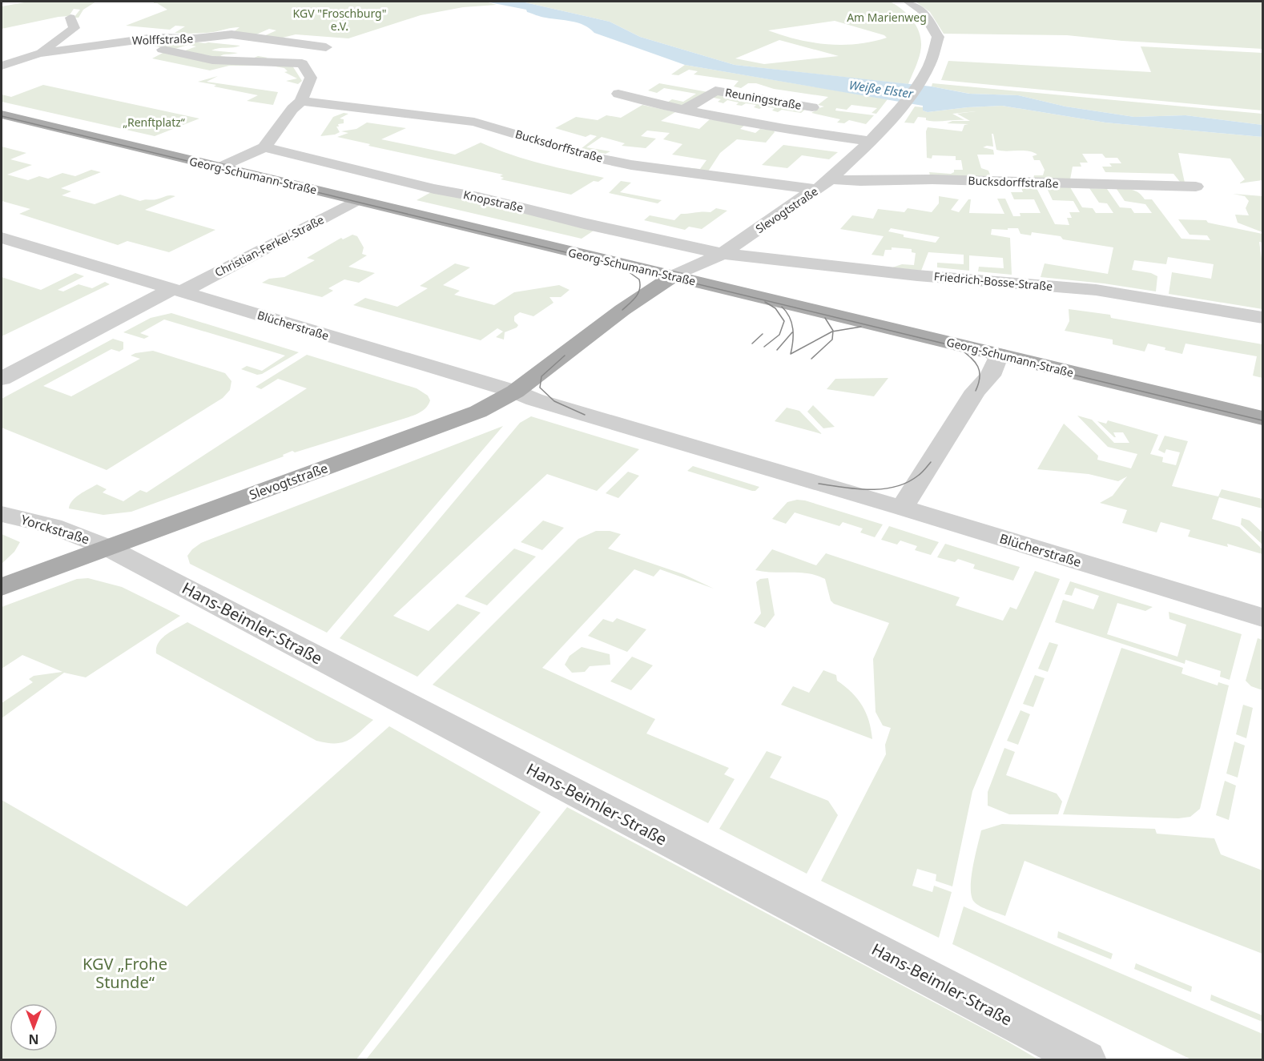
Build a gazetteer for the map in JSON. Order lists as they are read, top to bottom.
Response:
{
  "streets": {
    "main road": ["Georg-Schumann-Straße", "Slevogtstraße"],
    "street": [
      "Wolffstraße",
      "Reuningstraße",
      "Bucksdorffstraße",
      "Knopstraße",
      "Christian-Ferkel-Straße",
      "Friedrich-Bosse-Straße",
      "Blücherstraße",
      "Yorckstraße",
      "Hans-Beimler-Straße"
    ]
  },
  "crossings": [
    ["Reuningstraße", "Slevogtstraße"],
    ["Bucksdorffstraße", "Slevogtstraße"],
    ["Georg-Schumann-Straße", "Slevogtstraße"],
    ["Georg-Schumann-Straße", "Christian-Ferkel-Straße"],
    ["Knopstraße", "Slevogtstraße"],
    ["Knopstraße", "Friedrich-Bosse-Straße"],
    ["Slevogtstraße", "Friedrich-Bosse-Straße"],
    ["Slevogtstraße", "Blücherstraße"],
    ["Slevogtstraße", "Yorckstraße"],
    ["Slevogtstraße", "Hans-Beimler-Straße"],
    ["Christian-Ferkel-Straße", "Blücherstraße"],
    ["Yorckstraße", "Hans-Beimler-Straße"]
  ],
  "water": ["Weiße Elster"],
  "parks": [
    "KGV \"Froschburg\" e.V.",
    "Am Marienweg",
    "„Renftplatz“",
    "KGV „Frohe Stunde“"
  ],
  "north": "bottom"
}
